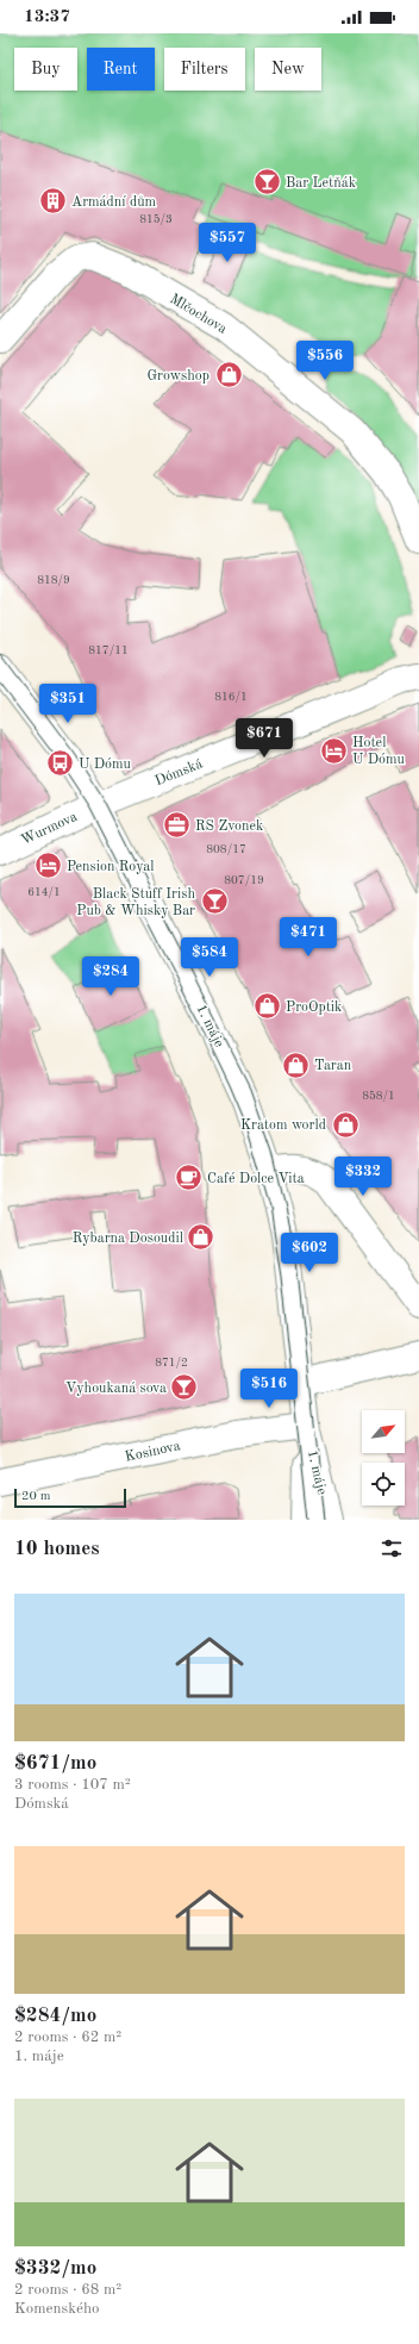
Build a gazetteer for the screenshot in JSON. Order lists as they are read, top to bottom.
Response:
{
  "streets": {
    "street": [
      "Mlčochova",
      "Dómská",
      "Wurmova",
      "1. máje",
      "Kosinova"
    ]
  },
  "crossings": [
    ["Dómská", "Wurmova"],
    ["Dómská", "1. máje"],
    ["Wurmova", "1. máje"],
    ["1. máje", "Kosinova"]
  ],
  "places": {
    "bar": ["Bar Letňák", "Black Stuff Irish Pub & Whisky Bar", "Vyhoukaná sova"],
    "building": ["Armádní dům"],
    "shop": [
      "Growshop",
      "ProOptik",
      "Taran",
      "Kratom world",
      "Rybarna Dosoudil"
    ],
    "hotel": ["Hotel U Dómu", "Pension Royal"],
    "bus stop": ["U Dómu"],
    "office": ["RS Zvonek"],
    "cafe": ["Café Dolce Vita"]
  },
  "house_numbers": [
    "815/3",
    "818/9",
    "817/11",
    "816/1",
    "808/17",
    "807/19",
    "614/1",
    "858/1",
    "871/2"
  ],
  "scale_bar": "20 m",
  "north": "top right",
  "page": {
    "status": "13:37",
    "chip": [
      "Buy",
      "Rent",
      "Filters",
      "New"
    ],
    "price": [
      "$557",
      "$556",
      "$351",
      "$671",
      "$471",
      "$584",
      "$284",
      "$332",
      "$602",
      "$516"
    ],
    "scale": "20 m",
    "heading": "10 homes",
    "list": [
      {
        "name": "$671/mo",
        "note": "3 rooms · 107 m² · Dómská"
      },
      {
        "name": "$284/mo",
        "note": "2 rooms · 62 m² · 1. máje"
      },
      {
        "name": "$332/mo",
        "note": "2 rooms · 68 m² · Komenského"
      }
    ]
  }
}
